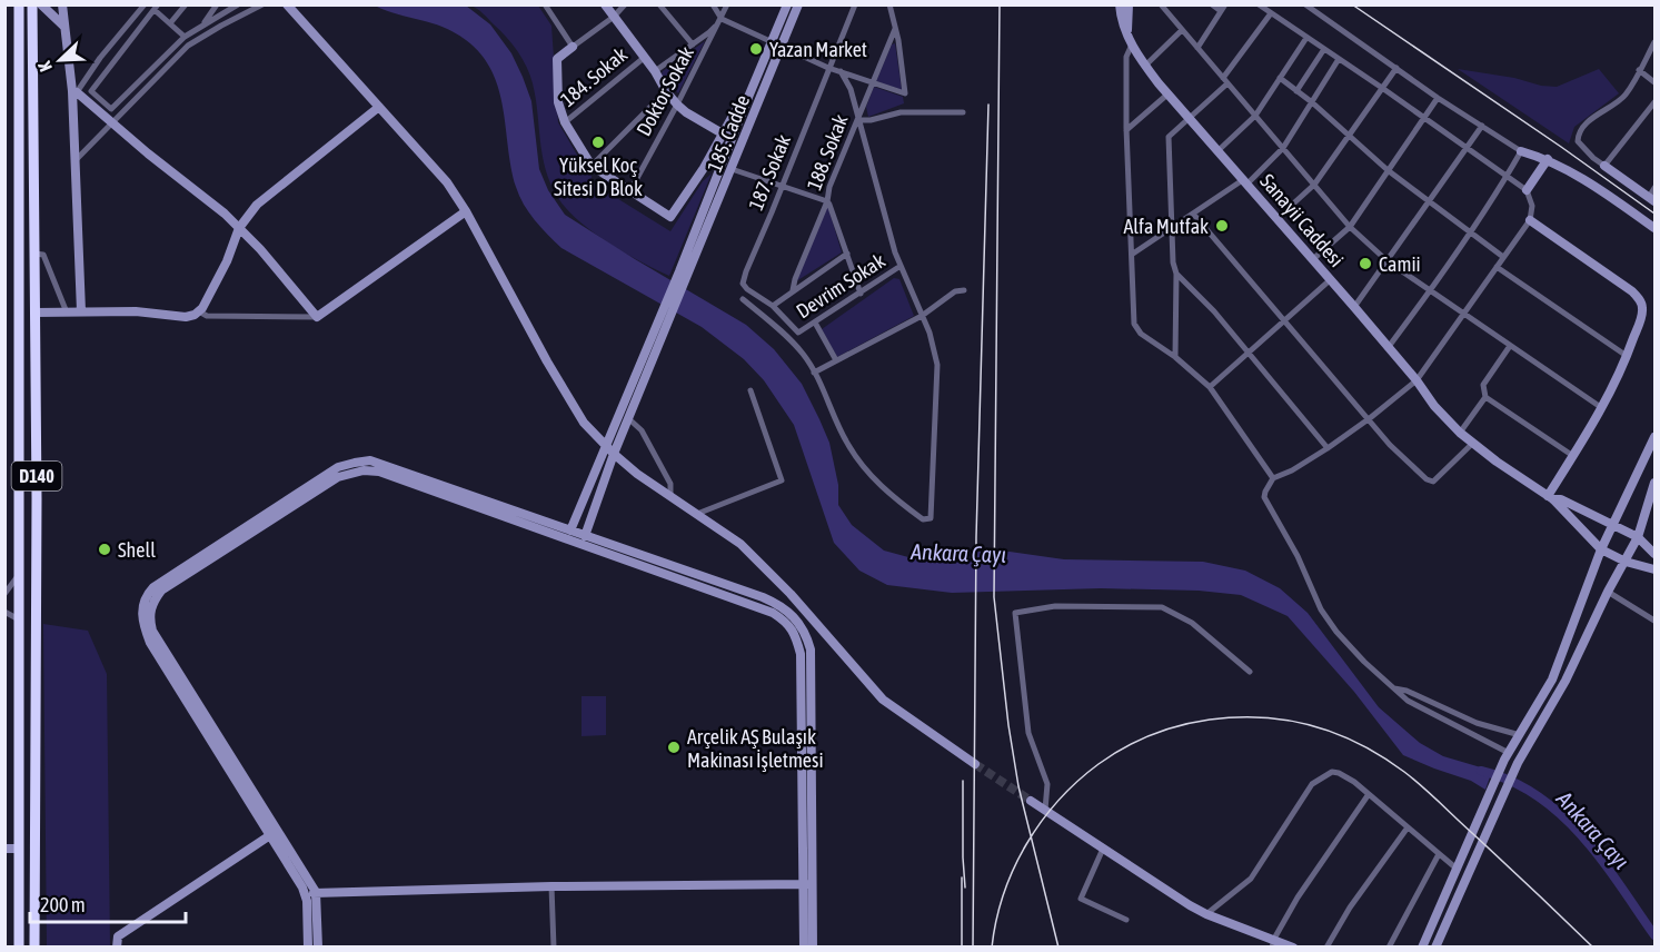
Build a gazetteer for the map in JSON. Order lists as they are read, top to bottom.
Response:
{
  "streets": {
    "highway": ["D140"],
    "street": [
      "184. Sokak",
      "Doktor Sokak",
      "185. Cadde",
      "188. Sokak",
      "187. Sokak",
      "Sanayii Caddesi",
      "Devrim Sokak"
    ]
  },
  "crossings": [
    ["187. Sokak", "Devrim Sokak"]
  ],
  "water": ["Ankara Çayı"],
  "places": [
    "Yazan Market",
    "Yüksel Koç Sitesi D Blok",
    "Alfa Mutfak",
    "Camii",
    "Shell",
    "Arçelik AŞ Bulaşık Makinası İşletmesi"
  ],
  "scale_bar": "200 m",
  "north": "bottom left"
}
